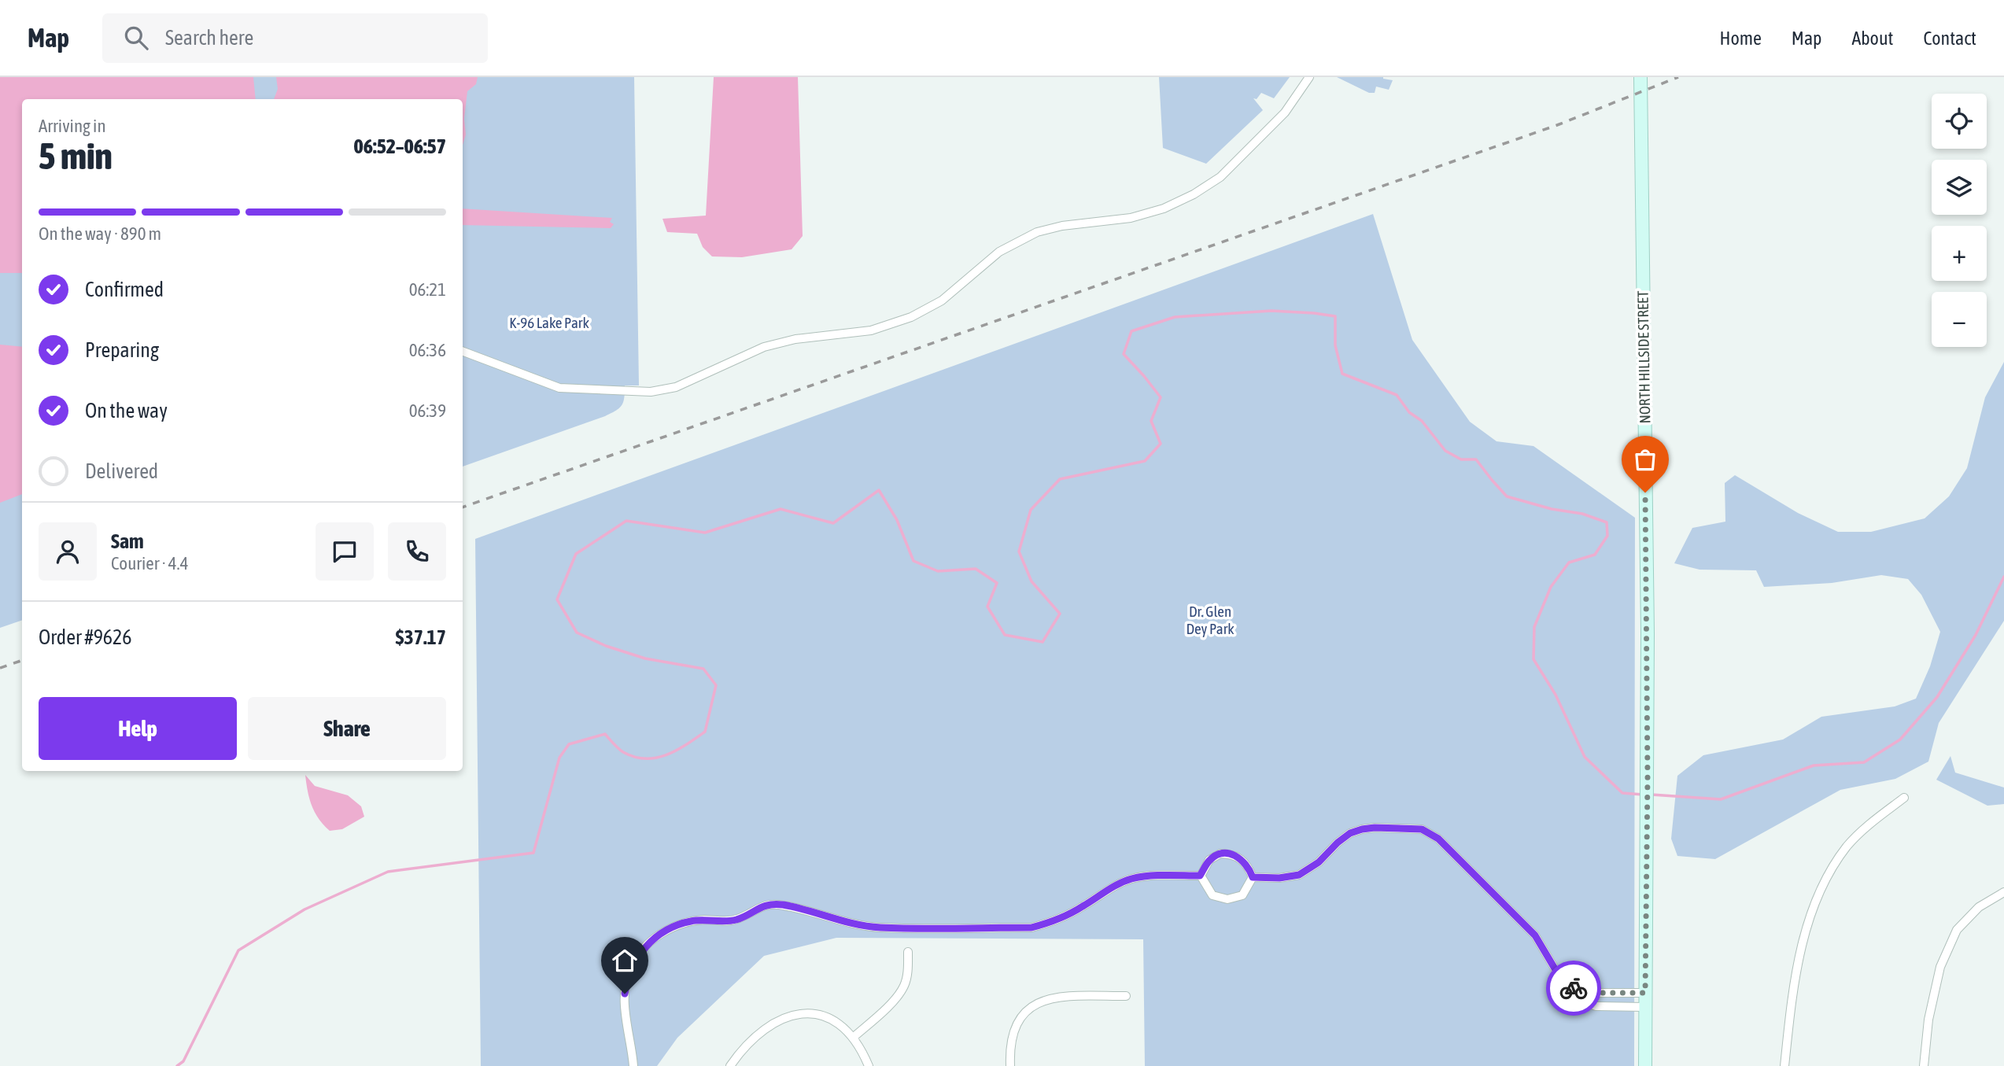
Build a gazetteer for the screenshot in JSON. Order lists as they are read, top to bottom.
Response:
{
  "streets": {
    "main road": ["NORTH HILLSIDE STREET"]
  },
  "parks": ["K-96 Lake Park", "Dr. Glen Dey Park"],
  "page": {
    "header": "Map",
    "search": "Search here",
    "nav": [
      "Home",
      "Map",
      "About",
      "Contact"
    ],
    "map_buttons": ["+", "−"],
    "heading": ["5 min", "Arriving in", "06:52–06:57"],
    "panel": [
      "Sam",
      "Courier · 4.4",
      "Order #9626",
      "$37.17"
    ],
    "bar": "On the way · 890 m",
    "list": [
      ["Confirmed", "06:21"],
      ["Preparing", "06:36"],
      ["On the way", "06:39"],
      "Delivered"
    ],
    "buttons": ["Help", "Share"]
  }
}
